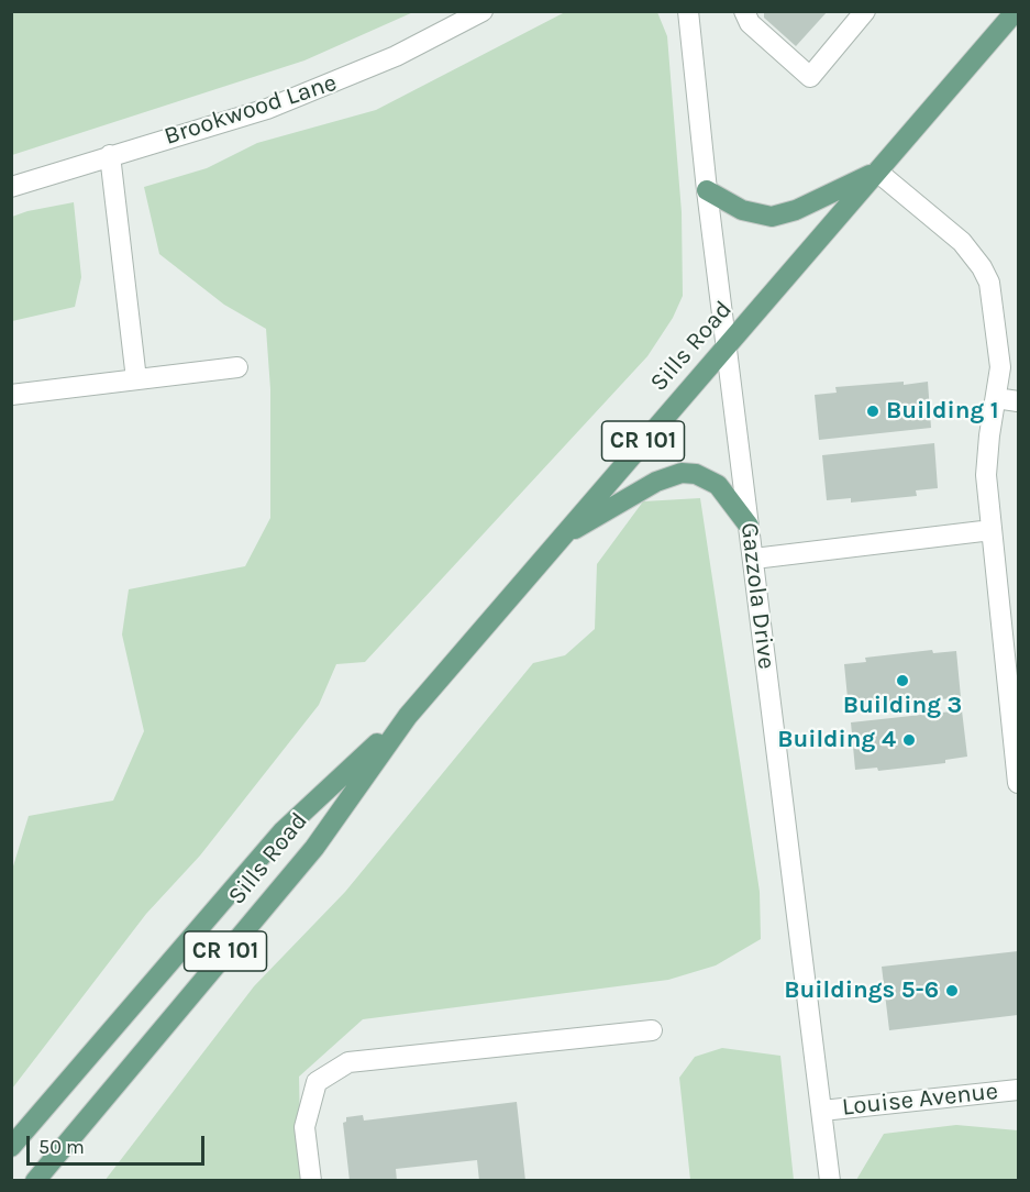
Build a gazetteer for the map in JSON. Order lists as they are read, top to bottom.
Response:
{
  "streets": {
    "main road": ["Sills Road", "CR 101"],
    "street": ["Brookwood Lane", "Gazzola Drive", "Louise Avenue"]
  },
  "crossings": [
    ["Sills Road", "Gazzola Drive"],
    ["Gazzola Drive", "Louise Avenue"]
  ],
  "places": [
    "Building 1",
    "Building 3",
    "Building 4",
    "Buildings 5-6"
  ],
  "scale_bar": "50 m"
}
